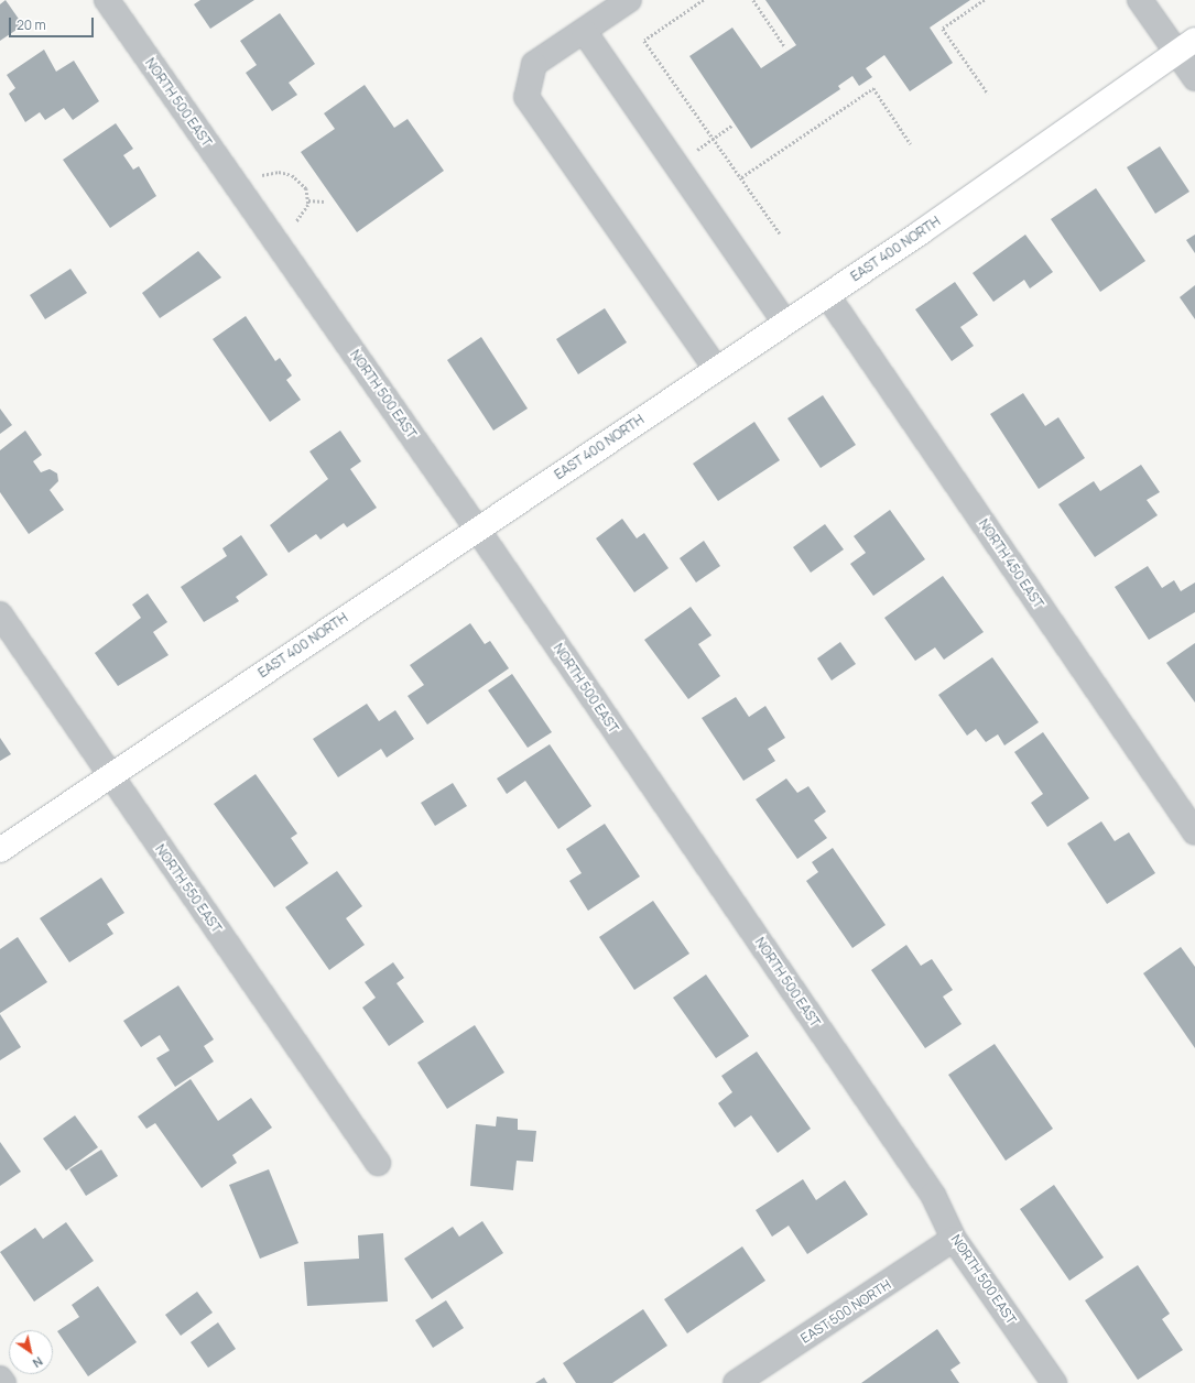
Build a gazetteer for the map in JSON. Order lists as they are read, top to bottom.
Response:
{
  "streets": {
    "main road": ["EAST 400 NORTH"],
    "street": [
      "NORTH 500 EAST",
      "NORTH 450 EAST",
      "NORTH 550 EAST",
      "EAST 500 NORTH"
    ]
  },
  "crossings": [
    ["NORTH 500 EAST", "EAST 400 NORTH"],
    ["NORTH 500 EAST", "EAST 500 NORTH"],
    ["EAST 400 NORTH", "NORTH 450 EAST"],
    ["EAST 400 NORTH", "NORTH 550 EAST"]
  ],
  "scale_bar": "20 m",
  "north": "bottom right"
}
